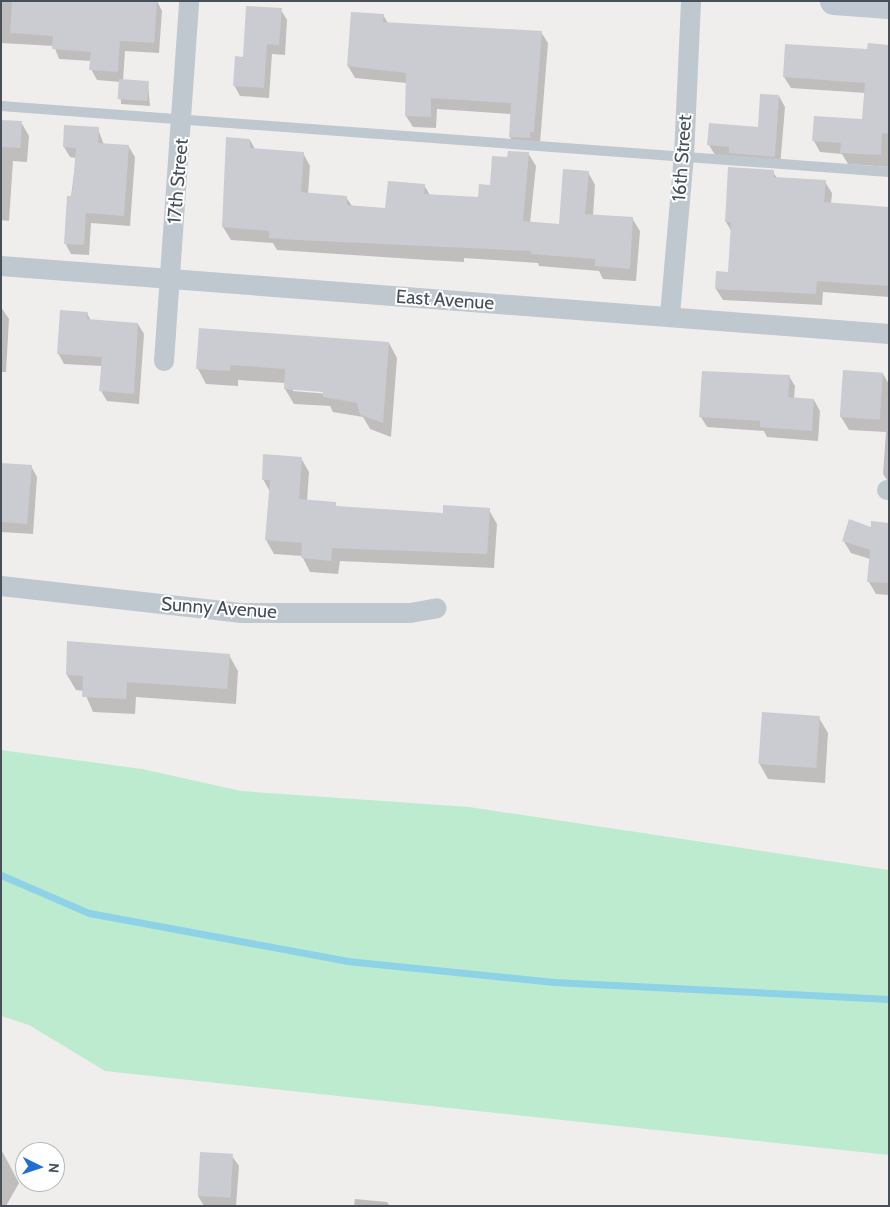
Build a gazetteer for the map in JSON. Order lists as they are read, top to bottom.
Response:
{
  "streets": {
    "street": [
      "16th Street",
      "17th Street",
      "East Avenue",
      "Sunny Avenue"
    ]
  },
  "crossings": [
    ["16th Street", "East Avenue"],
    ["17th Street", "East Avenue"]
  ],
  "north": "right"
}
